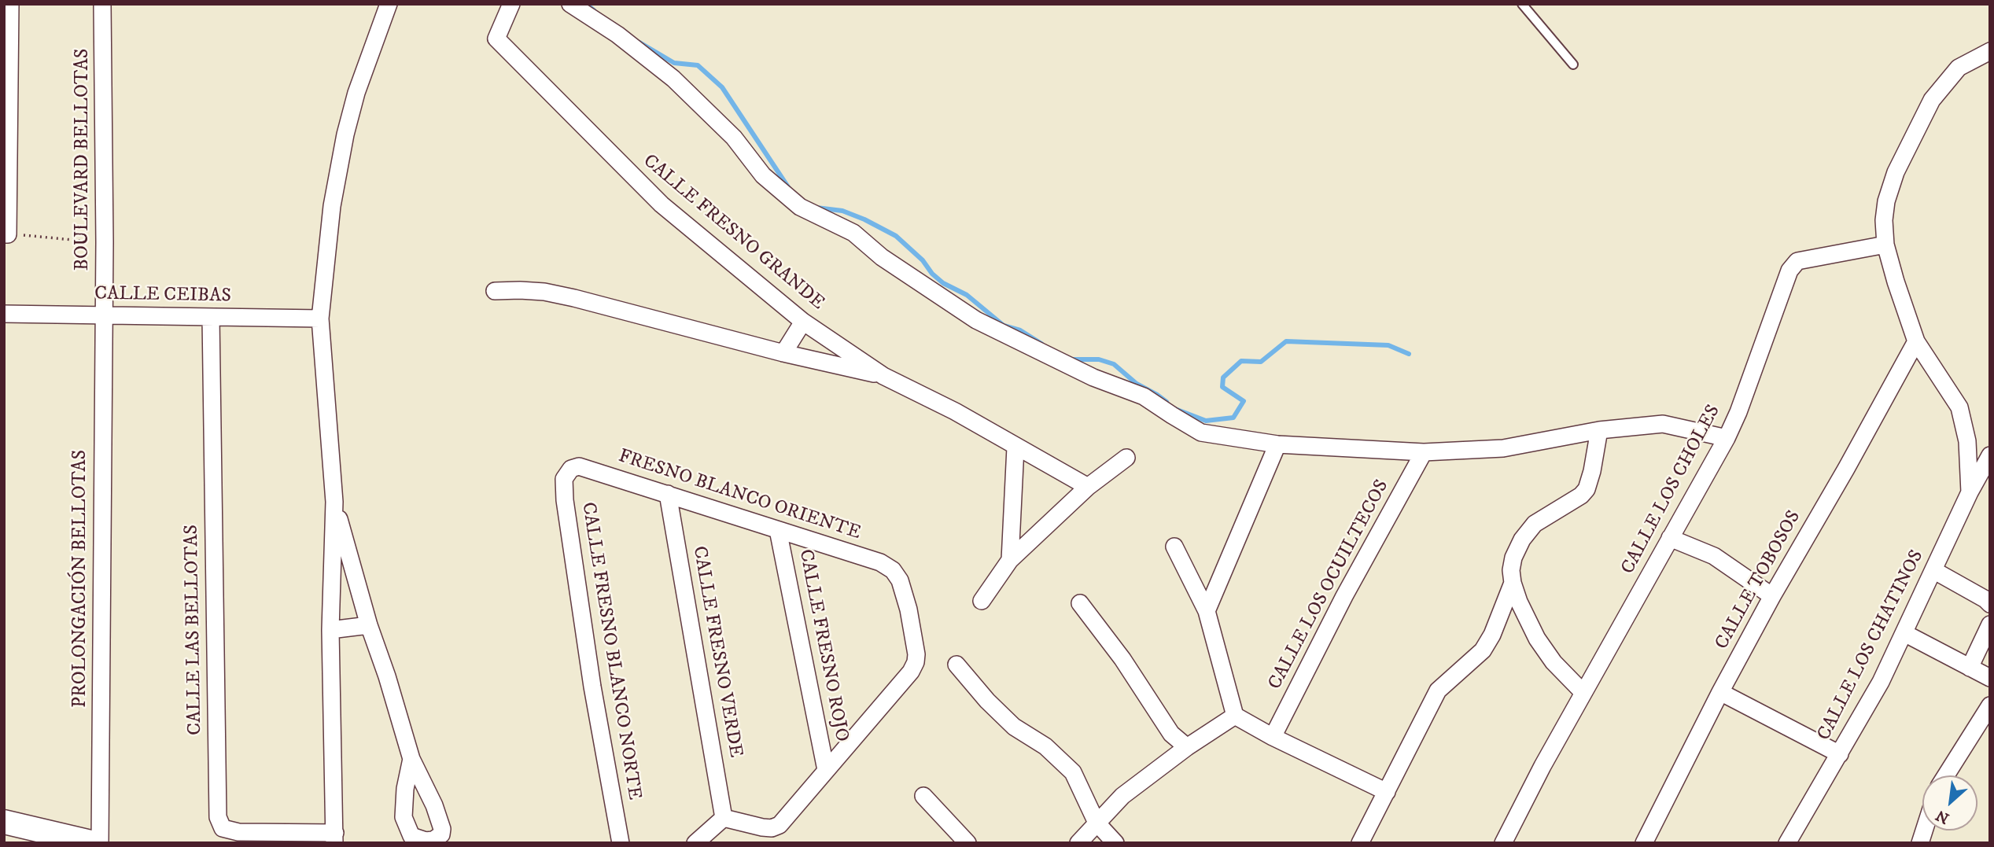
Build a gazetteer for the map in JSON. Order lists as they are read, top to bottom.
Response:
{
  "streets": {
    "street": [
      "BOULEVARD BELLOTAS",
      "CALLE FRESNO GRANDE",
      "CALLE CEIBAS",
      "CALLE LOS CHOLES",
      "FRESNO BLANCO ORIENTE",
      "PROLONGACIÓN BELLOTAS",
      "CALLE TOBOSOS",
      "CALLE LOS OCUILTECOS",
      "CALLE LAS BELLOTAS",
      "CALLE FRESNO ROJO",
      "CALLE LOS CHATINOS",
      "CALLE FRESNO BLANCO NORTE",
      "CALLE FRESNO VERDE"
    ]
  },
  "crossings": [
    ["BOULEVARD BELLOTAS", "CALLE CEIBAS"],
    ["BOULEVARD BELLOTAS", "PROLONGACIÓN BELLOTAS"],
    ["CALLE CEIBAS", "PROLONGACIÓN BELLOTAS"],
    ["CALLE CEIBAS", "CALLE LAS BELLOTAS"],
    ["CALLE LOS CHOLES", "CALLE LOS CHATINOS"],
    ["FRESNO BLANCO ORIENTE", "CALLE FRESNO ROJO"],
    ["FRESNO BLANCO ORIENTE", "CALLE FRESNO BLANCO NORTE"],
    ["FRESNO BLANCO ORIENTE", "CALLE FRESNO VERDE"],
    ["CALLE TOBOSOS", "CALLE LOS CHATINOS"]
  ],
  "north": "bottom left"
}
